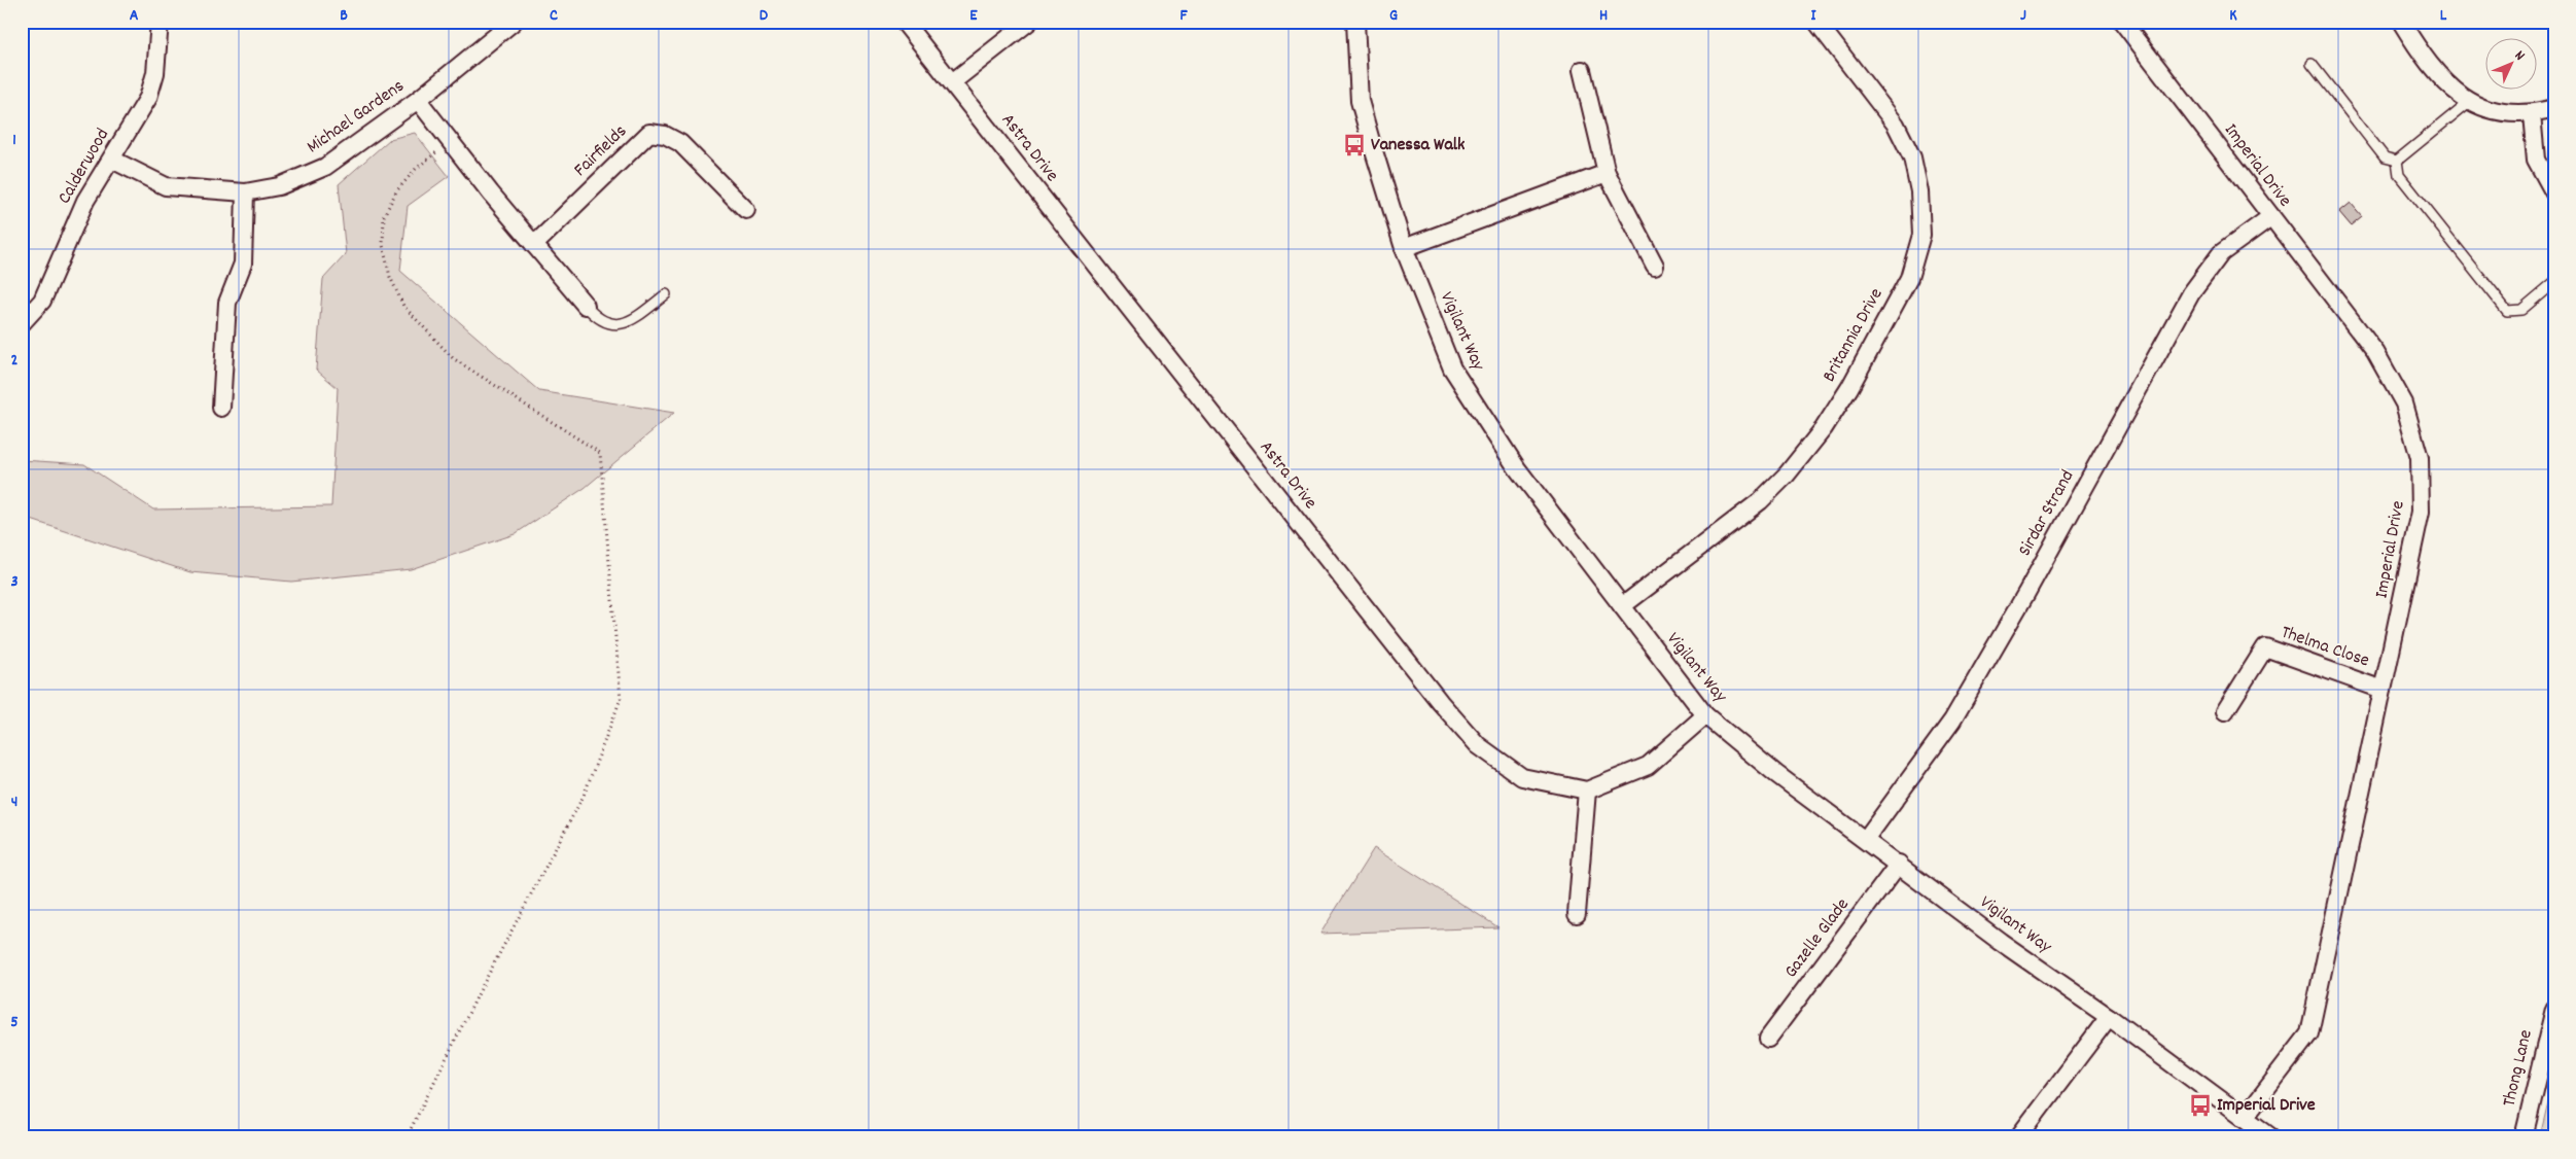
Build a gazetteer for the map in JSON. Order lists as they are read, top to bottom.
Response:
{
  "streets": {
    "street": [
      "Michael Gardens",
      "Astra Drive",
      "Fairfields",
      "Imperial Drive",
      "Calderwood",
      "Vigilant Way",
      "Britannia Drive",
      "Sirdar Strand",
      "Thelma Close",
      "Gazelle Glade",
      "Thong Lane"
    ]
  },
  "crossings": [
    ["Michael Gardens", "Calderwood"],
    ["Imperial Drive", "Vigilant Way"],
    ["Imperial Drive", "Sirdar Strand"],
    ["Imperial Drive", "Thelma Close"],
    ["Vigilant Way", "Britannia Drive"],
    ["Vigilant Way", "Sirdar Strand"],
    ["Vigilant Way", "Gazelle Glade"]
  ],
  "places": {
    "bus stop": ["Vanessa Walk", "Imperial Drive"]
  },
  "north": "top right",
  "grid": {
    "columns": [
      "A",
      "B",
      "C",
      "D",
      "E",
      "F",
      "G",
      "H",
      "I",
      "J",
      "K",
      "L"
    ],
    "rows": [
      "1",
      "2",
      "3",
      "4",
      "5"
    ]
  }
}
